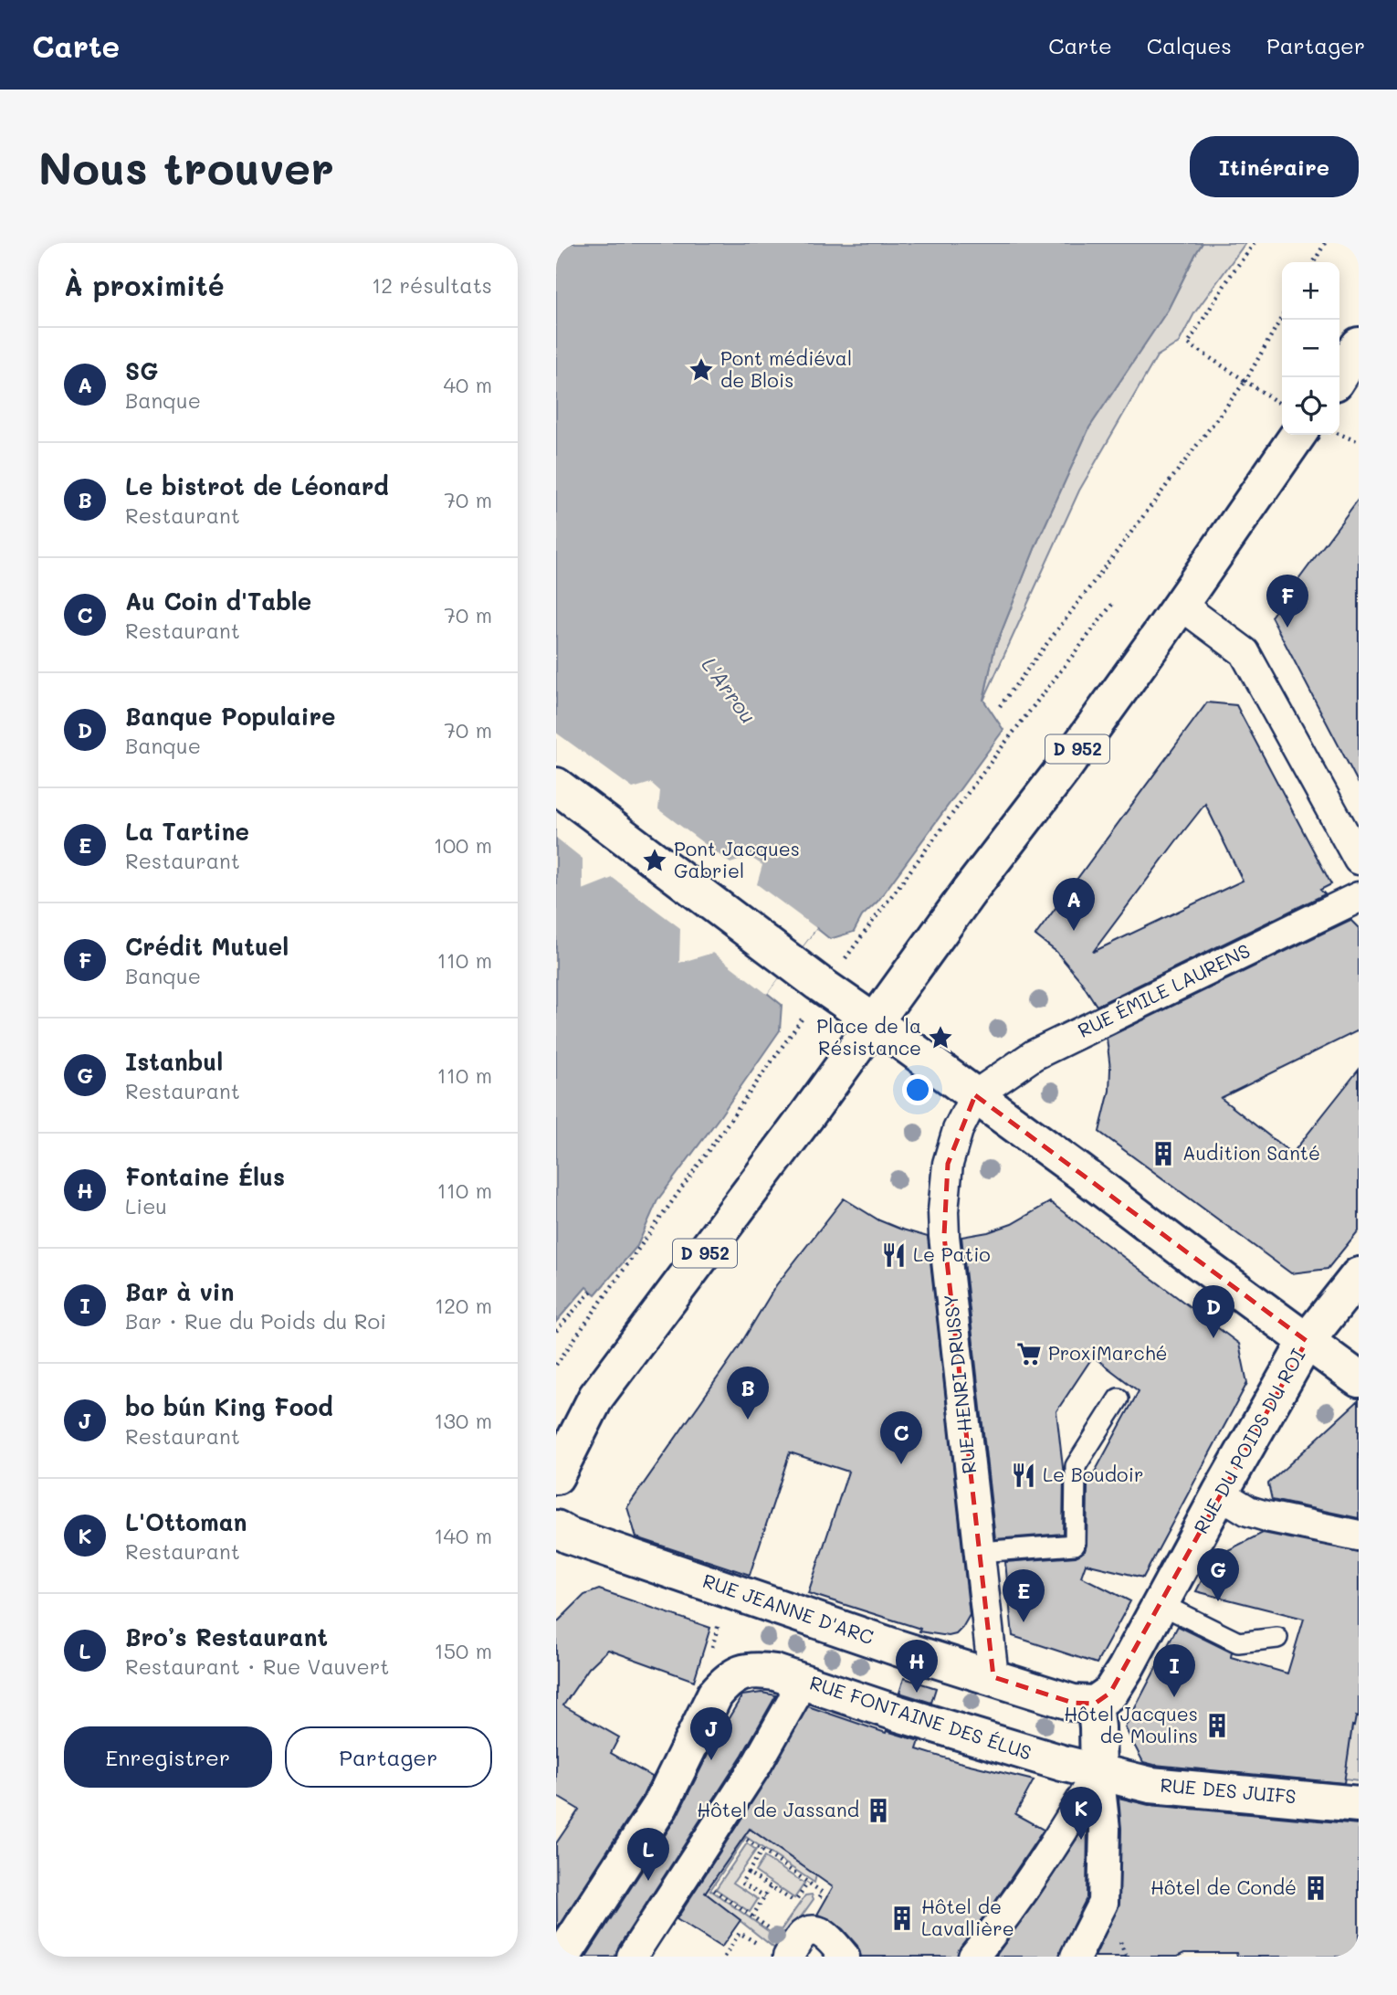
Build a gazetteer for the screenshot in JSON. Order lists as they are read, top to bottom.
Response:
{
  "streets": {
    "street": [
      "D 952",
      "RUE ÉMILE LAURENS",
      "RUE HENRI DRUSSY",
      "RUE DU POIDS DU ROI",
      "RUE JEANNE D'ARC",
      "RUE FONTAINE DES ÉLUS",
      "RUE DES JUIFS"
    ]
  },
  "crossings": [
    ["RUE ÉMILE LAURENS", "RUE HENRI DRUSSY"],
    ["RUE HENRI DRUSSY", "RUE JEANNE D'ARC"],
    ["RUE DU POIDS DU ROI", "RUE JEANNE D'ARC"],
    ["RUE FONTAINE DES ÉLUS", "RUE DES JUIFS"]
  ],
  "water": ["L'Arrou"],
  "places": {
    "place": ["Pont médiéval de Blois", "Pont Jacques Gabriel", "Place de la Résistance"],
    "building": [
      "Audition Santé",
      "Hôtel Jacques de Moulins",
      "Hôtel de Jassand",
      "Hôtel de Condé",
      "Hôtel de Lavallière"
    ],
    "restaurant": ["Le Patio", "Le Boudoir"],
    "supermarket": ["ProxiMarché"]
  },
  "page": {
    "header": "Carte",
    "nav": ["Carte", "Calques", "Partager"],
    "buttons": [
      "Itinéraire",
      ["Enregistrer", "Partager"]
    ],
    "title": "Nous trouver",
    "heading": ["À proximité", "12 résultats"],
    "map_buttons": ["+", "−"],
    "list": [
      {
        "mark": "A",
        "name": "SG",
        "note": "Banque",
        "value": "40 m"
      },
      {
        "mark": "B",
        "name": "Le bistrot de Léonard",
        "note": "Restaurant",
        "value": "70 m"
      },
      {
        "mark": "C",
        "name": "Au Coin d'Table",
        "note": "Restaurant",
        "value": "70 m"
      },
      {
        "mark": "D",
        "name": "Banque Populaire",
        "note": "Banque",
        "value": "70 m"
      },
      {
        "mark": "E",
        "name": "La Tartine",
        "note": "Restaurant",
        "value": "100 m"
      },
      {
        "mark": "F",
        "name": "Crédit Mutuel",
        "note": "Banque",
        "value": "110 m"
      },
      {
        "mark": "G",
        "name": "Istanbul",
        "note": "Restaurant",
        "value": "110 m"
      },
      {
        "mark": "H",
        "name": "Fontaine Élus",
        "note": "Lieu",
        "value": "110 m"
      },
      {
        "mark": "I",
        "name": "Bar à vin",
        "note": "Bar · Rue du Poids du Roi",
        "value": "120 m"
      },
      {
        "mark": "J",
        "name": "bo bún King Food",
        "note": "Restaurant",
        "value": "130 m"
      },
      {
        "mark": "K",
        "name": "L'Ottoman",
        "note": "Restaurant",
        "value": "140 m"
      },
      {
        "mark": "L",
        "name": "Bro’s Restaurant",
        "note": "Restaurant · Rue Vauvert",
        "value": "150 m"
      }
    ],
    "pins": [
      "F",
      "A",
      "D",
      "B",
      "C",
      "G",
      "E",
      "H",
      "I",
      "J",
      "K",
      "L"
    ]
  }
}
